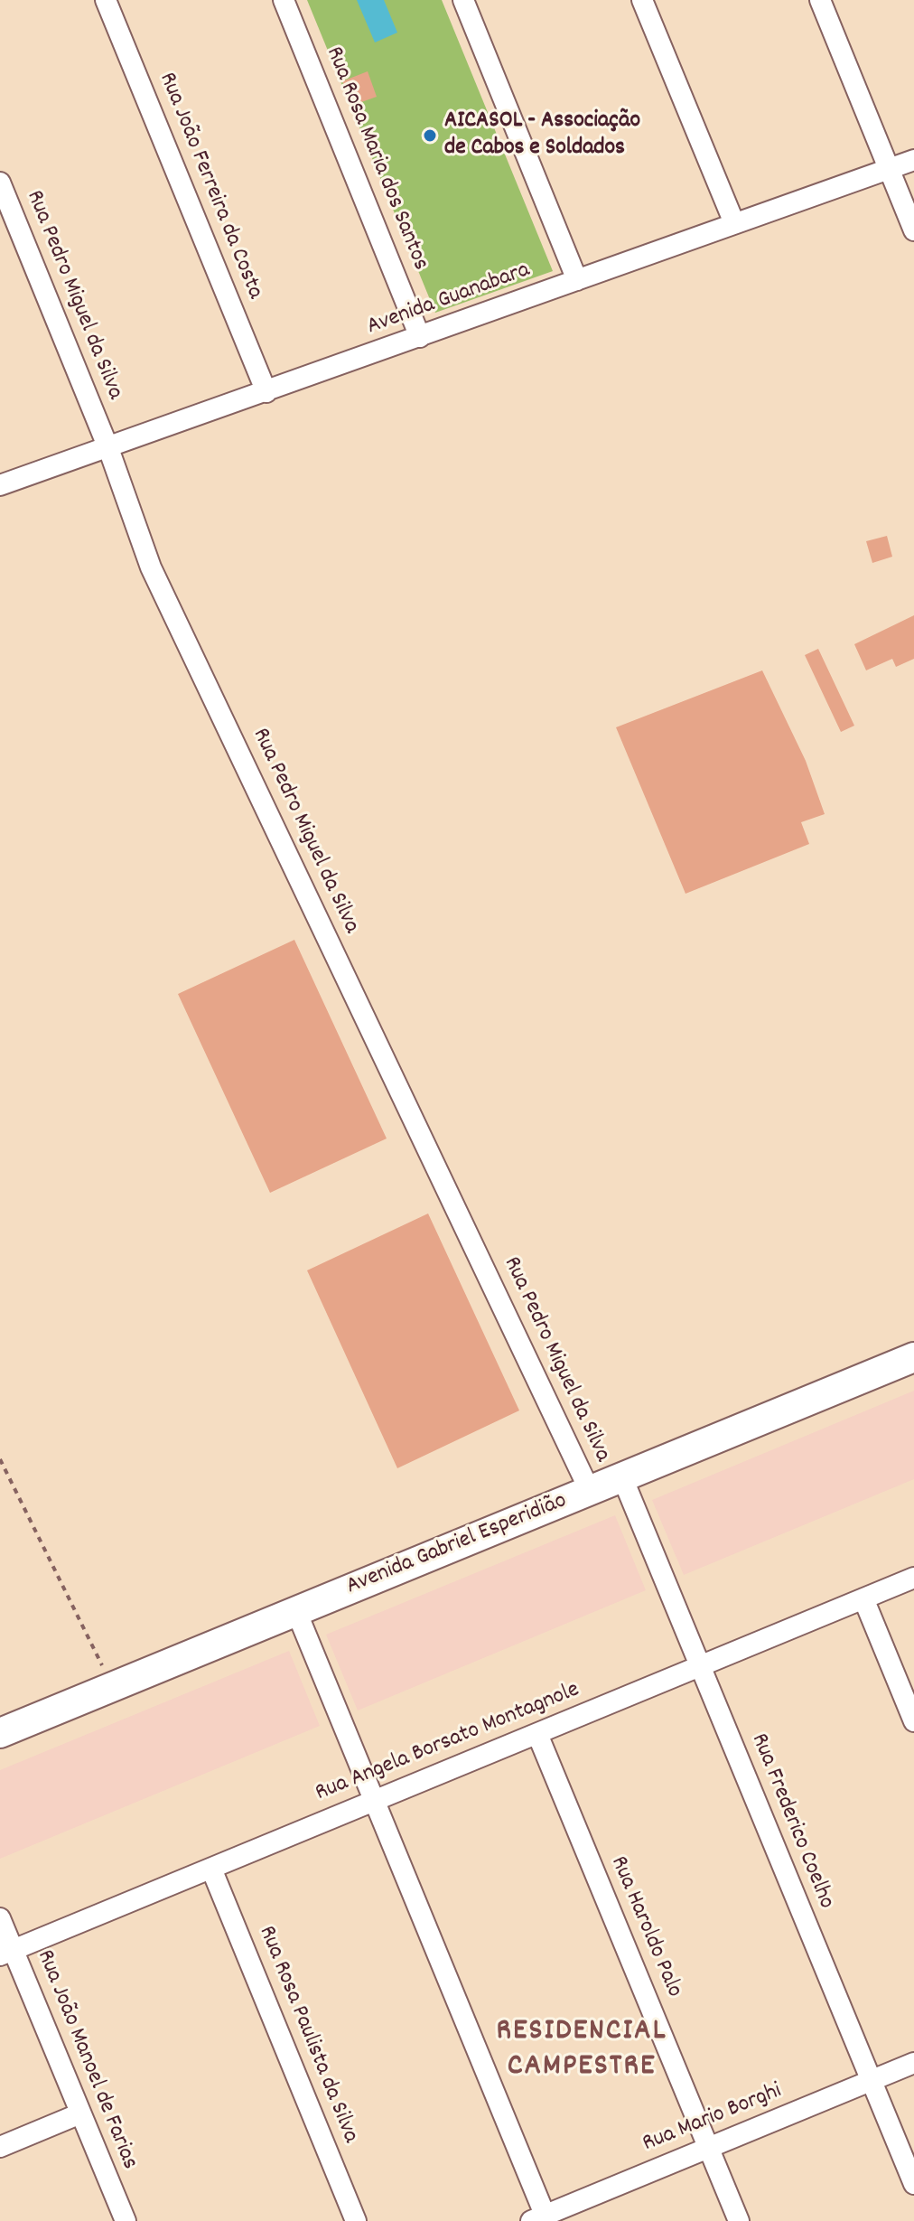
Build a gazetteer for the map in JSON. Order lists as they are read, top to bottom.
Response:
{
  "streets": {
    "main road": ["Avenida Gabriel Esperidião"],
    "street": [
      "Rua Rosa Maria dos Santos",
      "Rua João Ferreira da Costa",
      "Rua Pedro Miguel da Silva",
      "Avenida Guanabara",
      "Rua Angela Borsato Montagnole",
      "Rua Frederico Coelho",
      "Rua Haroldo Palo",
      "Rua Rosa Paulista da Silva",
      "Rua João Manoel de Farias",
      "Rua Mario Borghi"
    ]
  },
  "crossings": [
    ["Rua Rosa Maria dos Santos", "Avenida Guanabara"],
    ["Rua João Ferreira da Costa", "Avenida Guanabara"],
    ["Rua Pedro Miguel da Silva", "Avenida Guanabara"],
    ["Rua Pedro Miguel da Silva", "Avenida Gabriel Esperidião"],
    ["Avenida Gabriel Esperidião", "Rua Frederico Coelho"],
    ["Rua Angela Borsato Montagnole", "Rua Frederico Coelho"],
    ["Rua Angela Borsato Montagnole", "Rua Haroldo Palo"],
    ["Rua Angela Borsato Montagnole", "Rua Rosa Paulista da Silva"],
    ["Rua Angela Borsato Montagnole", "Rua João Manoel de Farias"],
    ["Rua Frederico Coelho", "Rua Mario Borghi"],
    ["Rua Haroldo Palo", "Rua Mario Borghi"]
  ],
  "districts": ["RESIDENCIAL CAMPESTRE"],
  "places": ["AICASOL - Associação de Cabos e Soldados"]
}
